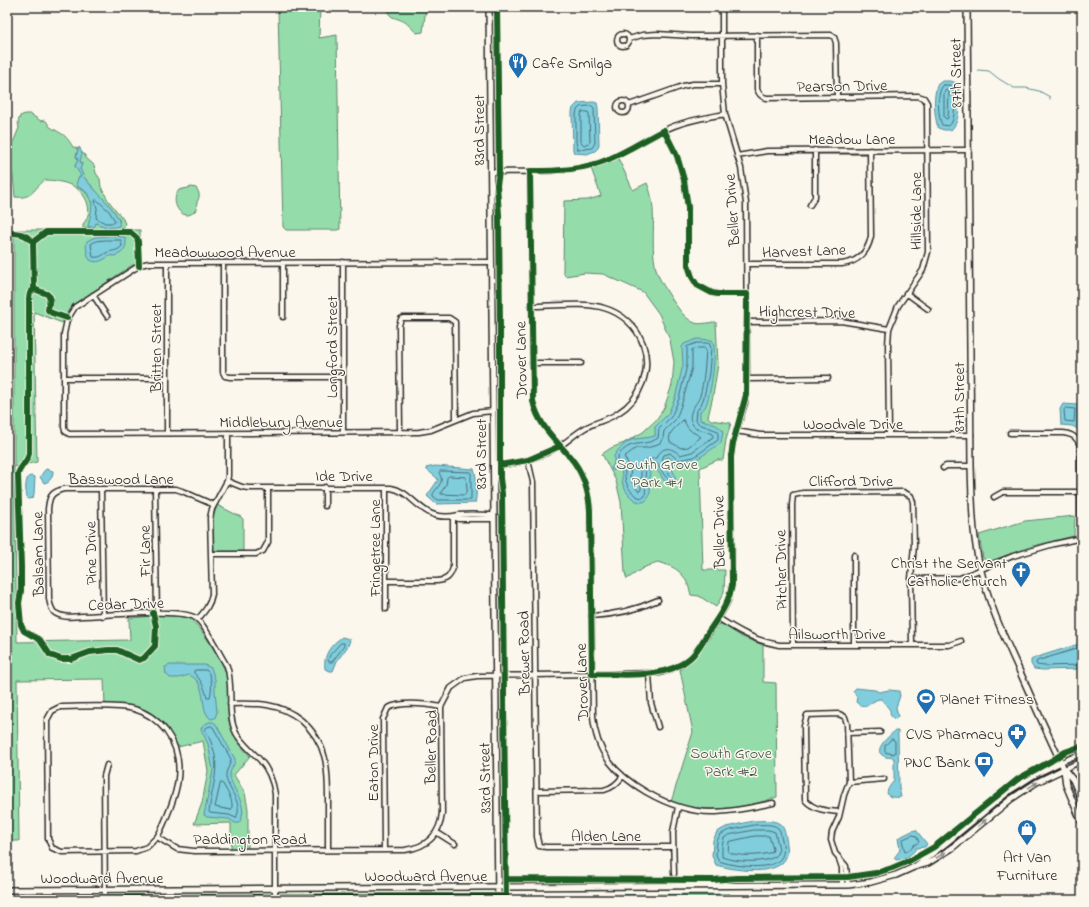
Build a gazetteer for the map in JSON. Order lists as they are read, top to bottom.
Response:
{
  "streets": {
    "main road": ["87th Street", "83rd Street", "Woodward Avenue"],
    "street": [
      "Pearson Drive",
      "Meadow Lane",
      "Beller Drive",
      "Hillside Lane",
      "Harvest Lane",
      "Meadowwood Avenue",
      "Highcrest Drive",
      "Longford Street",
      "Britten Street",
      "Drover Lane",
      "Middlebury Avenue",
      "Woodvale Drive",
      "Ide Drive",
      "Basswood Lane",
      "Clifford Drive",
      "Fringetree Lane",
      "Fir Lane",
      "Pine Drive",
      "Balsam Lane",
      "Pitcher Drive",
      "Cedar Drive",
      "Ailsworth Drive",
      "Brewer Road",
      "Beller Road",
      "Eaton Drive",
      "Alden Lane",
      "Paddington Road"
    ]
  },
  "crossings": [
    ["87th Street", "Meadow Lane"],
    ["87th Street", "Woodvale Drive"],
    ["87th Street", "Woodward Avenue"],
    ["Pearson Drive", "Hillside Lane"],
    ["83rd Street", "Beller Drive"],
    ["83rd Street", "Meadowwood Avenue"],
    ["83rd Street", "Middlebury Avenue"],
    ["83rd Street", "Ide Drive"],
    ["83rd Street", "Beller Road"],
    ["83rd Street", "Woodward Avenue"],
    ["Meadow Lane", "Beller Drive"],
    ["Meadow Lane", "Hillside Lane"],
    ["Meadow Lane", "Harvest Lane"],
    ["Beller Drive", "Harvest Lane"],
    ["Beller Drive", "Highcrest Drive"],
    ["Beller Drive", "Drover Lane"],
    ["Beller Drive", "Woodvale Drive"],
    ["Beller Drive", "Ailsworth Drive"],
    ["Beller Drive", "Brewer Road"],
    ["Beller Drive", "Beller Road"],
    ["Hillside Lane", "Highcrest Drive"],
    ["Hillside Lane", "Woodvale Drive"],
    ["Meadowwood Avenue", "Longford Street"],
    ["Meadowwood Avenue", "Britten Street"],
    ["Meadowwood Avenue", "Middlebury Avenue"],
    ["Longford Street", "Middlebury Avenue"],
    ["Britten Street", "Middlebury Avenue"],
    ["Ide Drive", "Fringetree Lane"],
    ["Basswood Lane", "Fir Lane"],
    ["Basswood Lane", "Pine Drive"],
    ["Basswood Lane", "Balsam Lane"],
    ["Clifford Drive", "Pitcher Drive"],
    ["Fir Lane", "Cedar Drive"],
    ["Pine Drive", "Cedar Drive"],
    ["Balsam Lane", "Cedar Drive"],
    ["Pitcher Drive", "Ailsworth Drive"],
    ["Brewer Road", "Alden Lane"],
    ["Beller Road", "Eaton Drive"],
    ["Beller Road", "Paddington Road"],
    ["Eaton Drive", "Paddington Road"]
  ],
  "parks": ["South Grove Park #1", "South Grove Park #2"],
  "places": {
    "restaurant": ["Cafe Smilga"],
    "church": ["Christ the Servant Catholic Church"],
    "sports": ["Planet Fitness"],
    "pharmacy": ["CVS Pharmacy"],
    "bank": ["PNC Bank"],
    "shop": ["Art Van Furniture"]
  }
}
